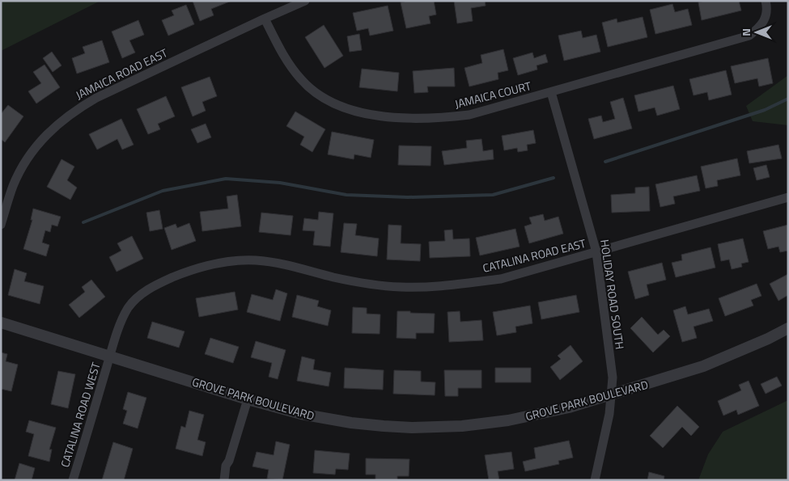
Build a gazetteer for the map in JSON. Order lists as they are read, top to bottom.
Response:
{
  "streets": {
    "street": [
      "JAMAICA ROAD EAST",
      "JAMAICA COURT",
      "CATALINA ROAD EAST",
      "HOLIDAY ROAD SOUTH",
      "GROVE PARK BOULEVARD",
      "CATALINA ROAD WEST"
    ]
  },
  "crossings": [
    ["JAMAICA ROAD EAST", "JAMAICA COURT"],
    ["JAMAICA COURT", "HOLIDAY ROAD SOUTH"],
    ["CATALINA ROAD EAST", "HOLIDAY ROAD SOUTH"],
    ["CATALINA ROAD EAST", "GROVE PARK BOULEVARD"],
    ["CATALINA ROAD EAST", "CATALINA ROAD WEST"],
    ["HOLIDAY ROAD SOUTH", "GROVE PARK BOULEVARD"],
    ["GROVE PARK BOULEVARD", "CATALINA ROAD WEST"]
  ],
  "north": "left"
}
